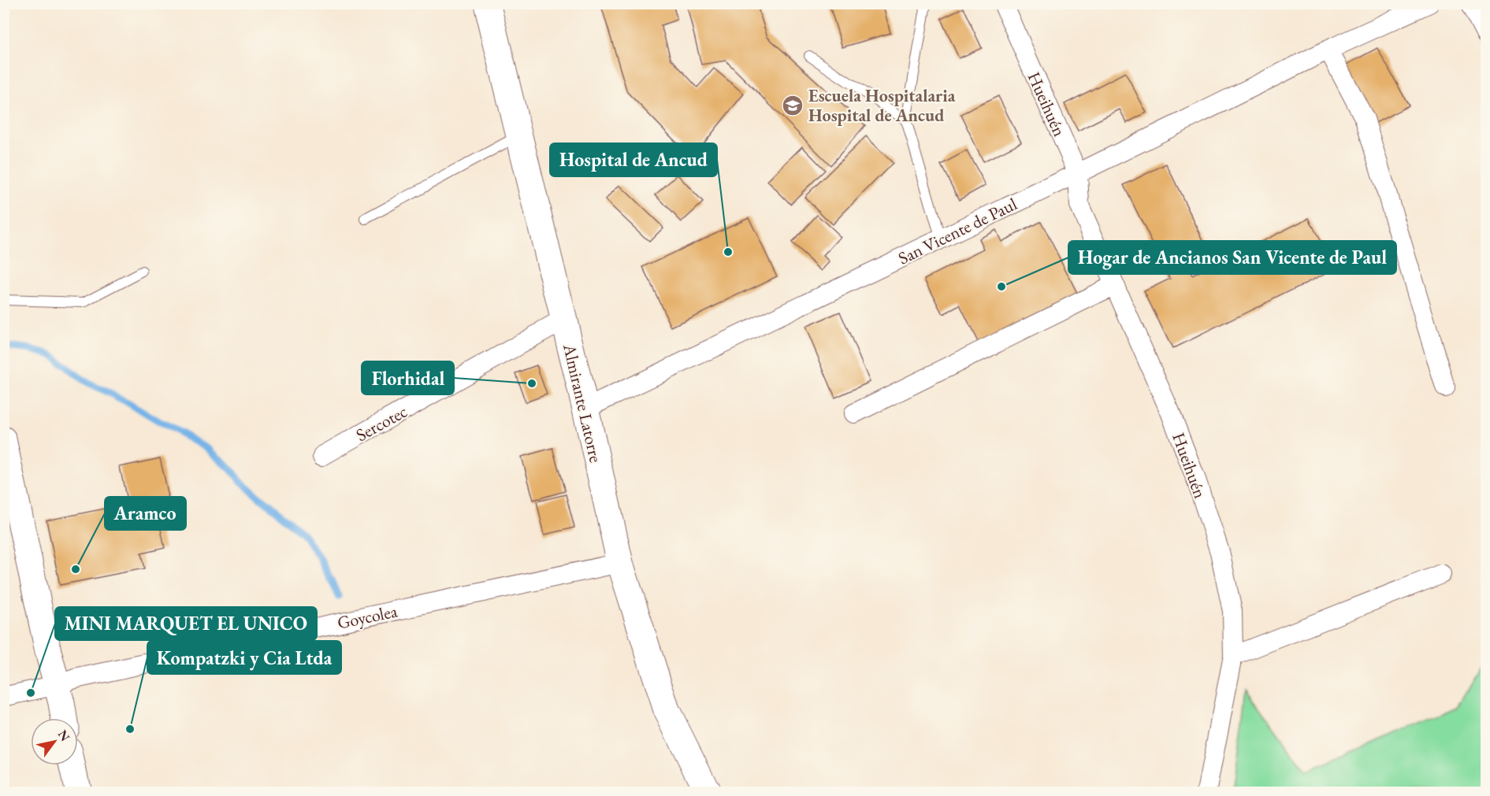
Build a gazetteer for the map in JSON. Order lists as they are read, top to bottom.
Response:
{
  "streets": {
    "main road": ["Almirante Latorre"],
    "street": [
      "Hueihuén",
      "San Vicente de Paul",
      "Sercotec",
      "Goycolea"
    ]
  },
  "crossings": [
    ["Hueihuén", "San Vicente de Paul"],
    ["San Vicente de Paul", "Almirante Latorre"],
    ["Almirante Latorre", "Sercotec"],
    ["Almirante Latorre", "Goycolea"]
  ],
  "places": {
    "school or university": ["Escuela Hospitalaria Hospital de Ancud"],
    "other": [
      "Hospital de Ancud",
      "Hogar de Ancianos San Vicente de Paul",
      "Florhidal",
      "Aramco",
      "MINI MARQUET EL UNICO",
      "Kompatzki y Cia Ltda"
    ]
  },
  "north": "top right"
}
